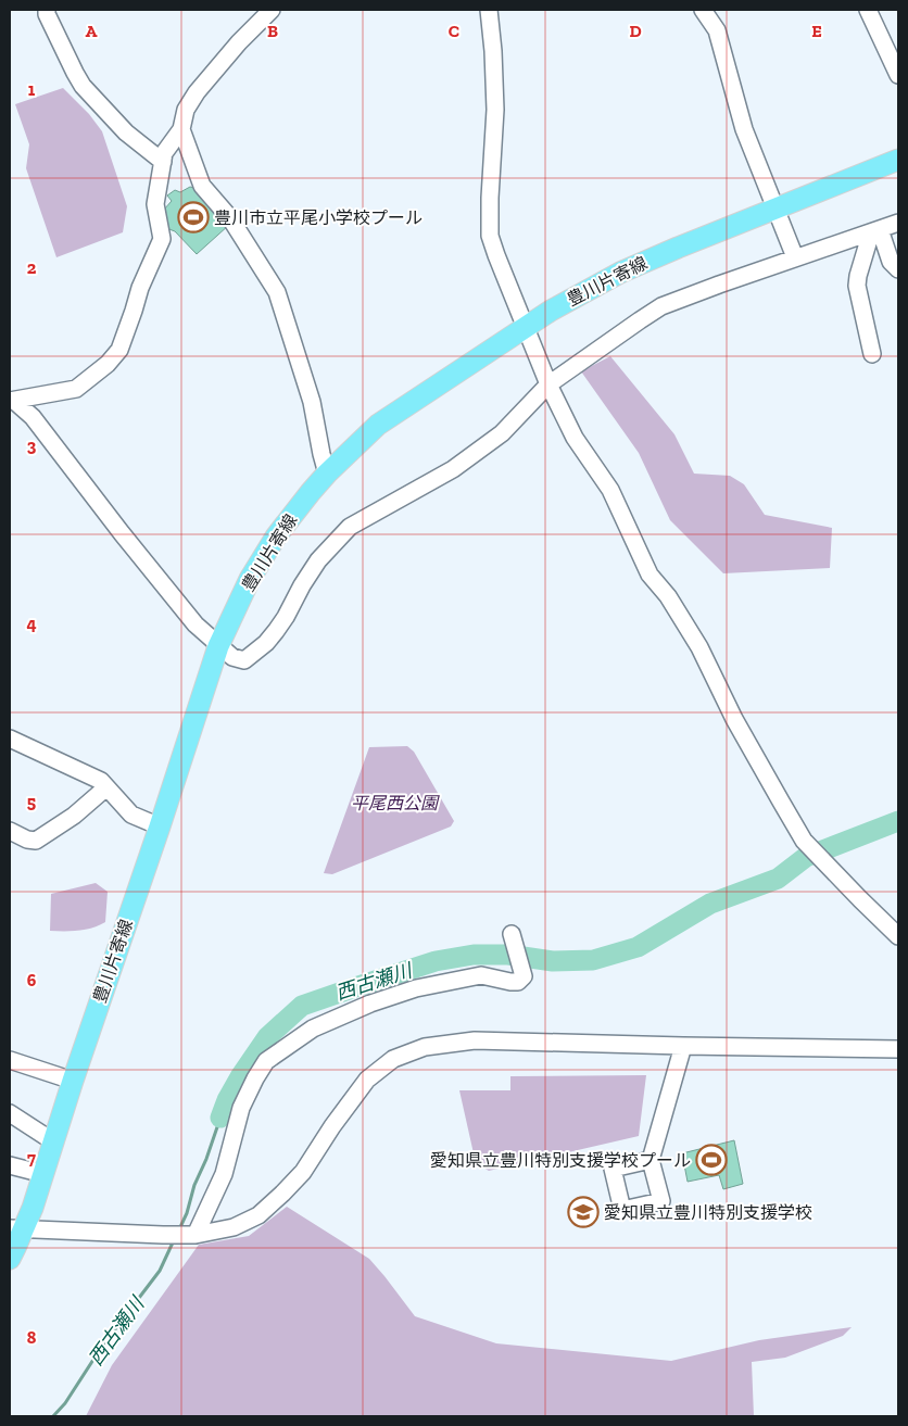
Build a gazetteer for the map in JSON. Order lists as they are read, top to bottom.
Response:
{
  "streets": {
    "main road": ["豊川片寄線"]
  },
  "water": ["西古瀬川"],
  "parks": ["平尾西公園"],
  "places": {
    "sports": ["豊川市立平尾小学校プール", "愛知県立豊川特別支援学校プール"],
    "school or university": ["愛知県立豊川特別支援学校"]
  },
  "grid": {
    "columns": [
      "A",
      "B",
      "C",
      "D",
      "E"
    ],
    "rows": [
      "1",
      "2",
      "3",
      "4",
      "5",
      "6",
      "7",
      "8"
    ]
  }
}
